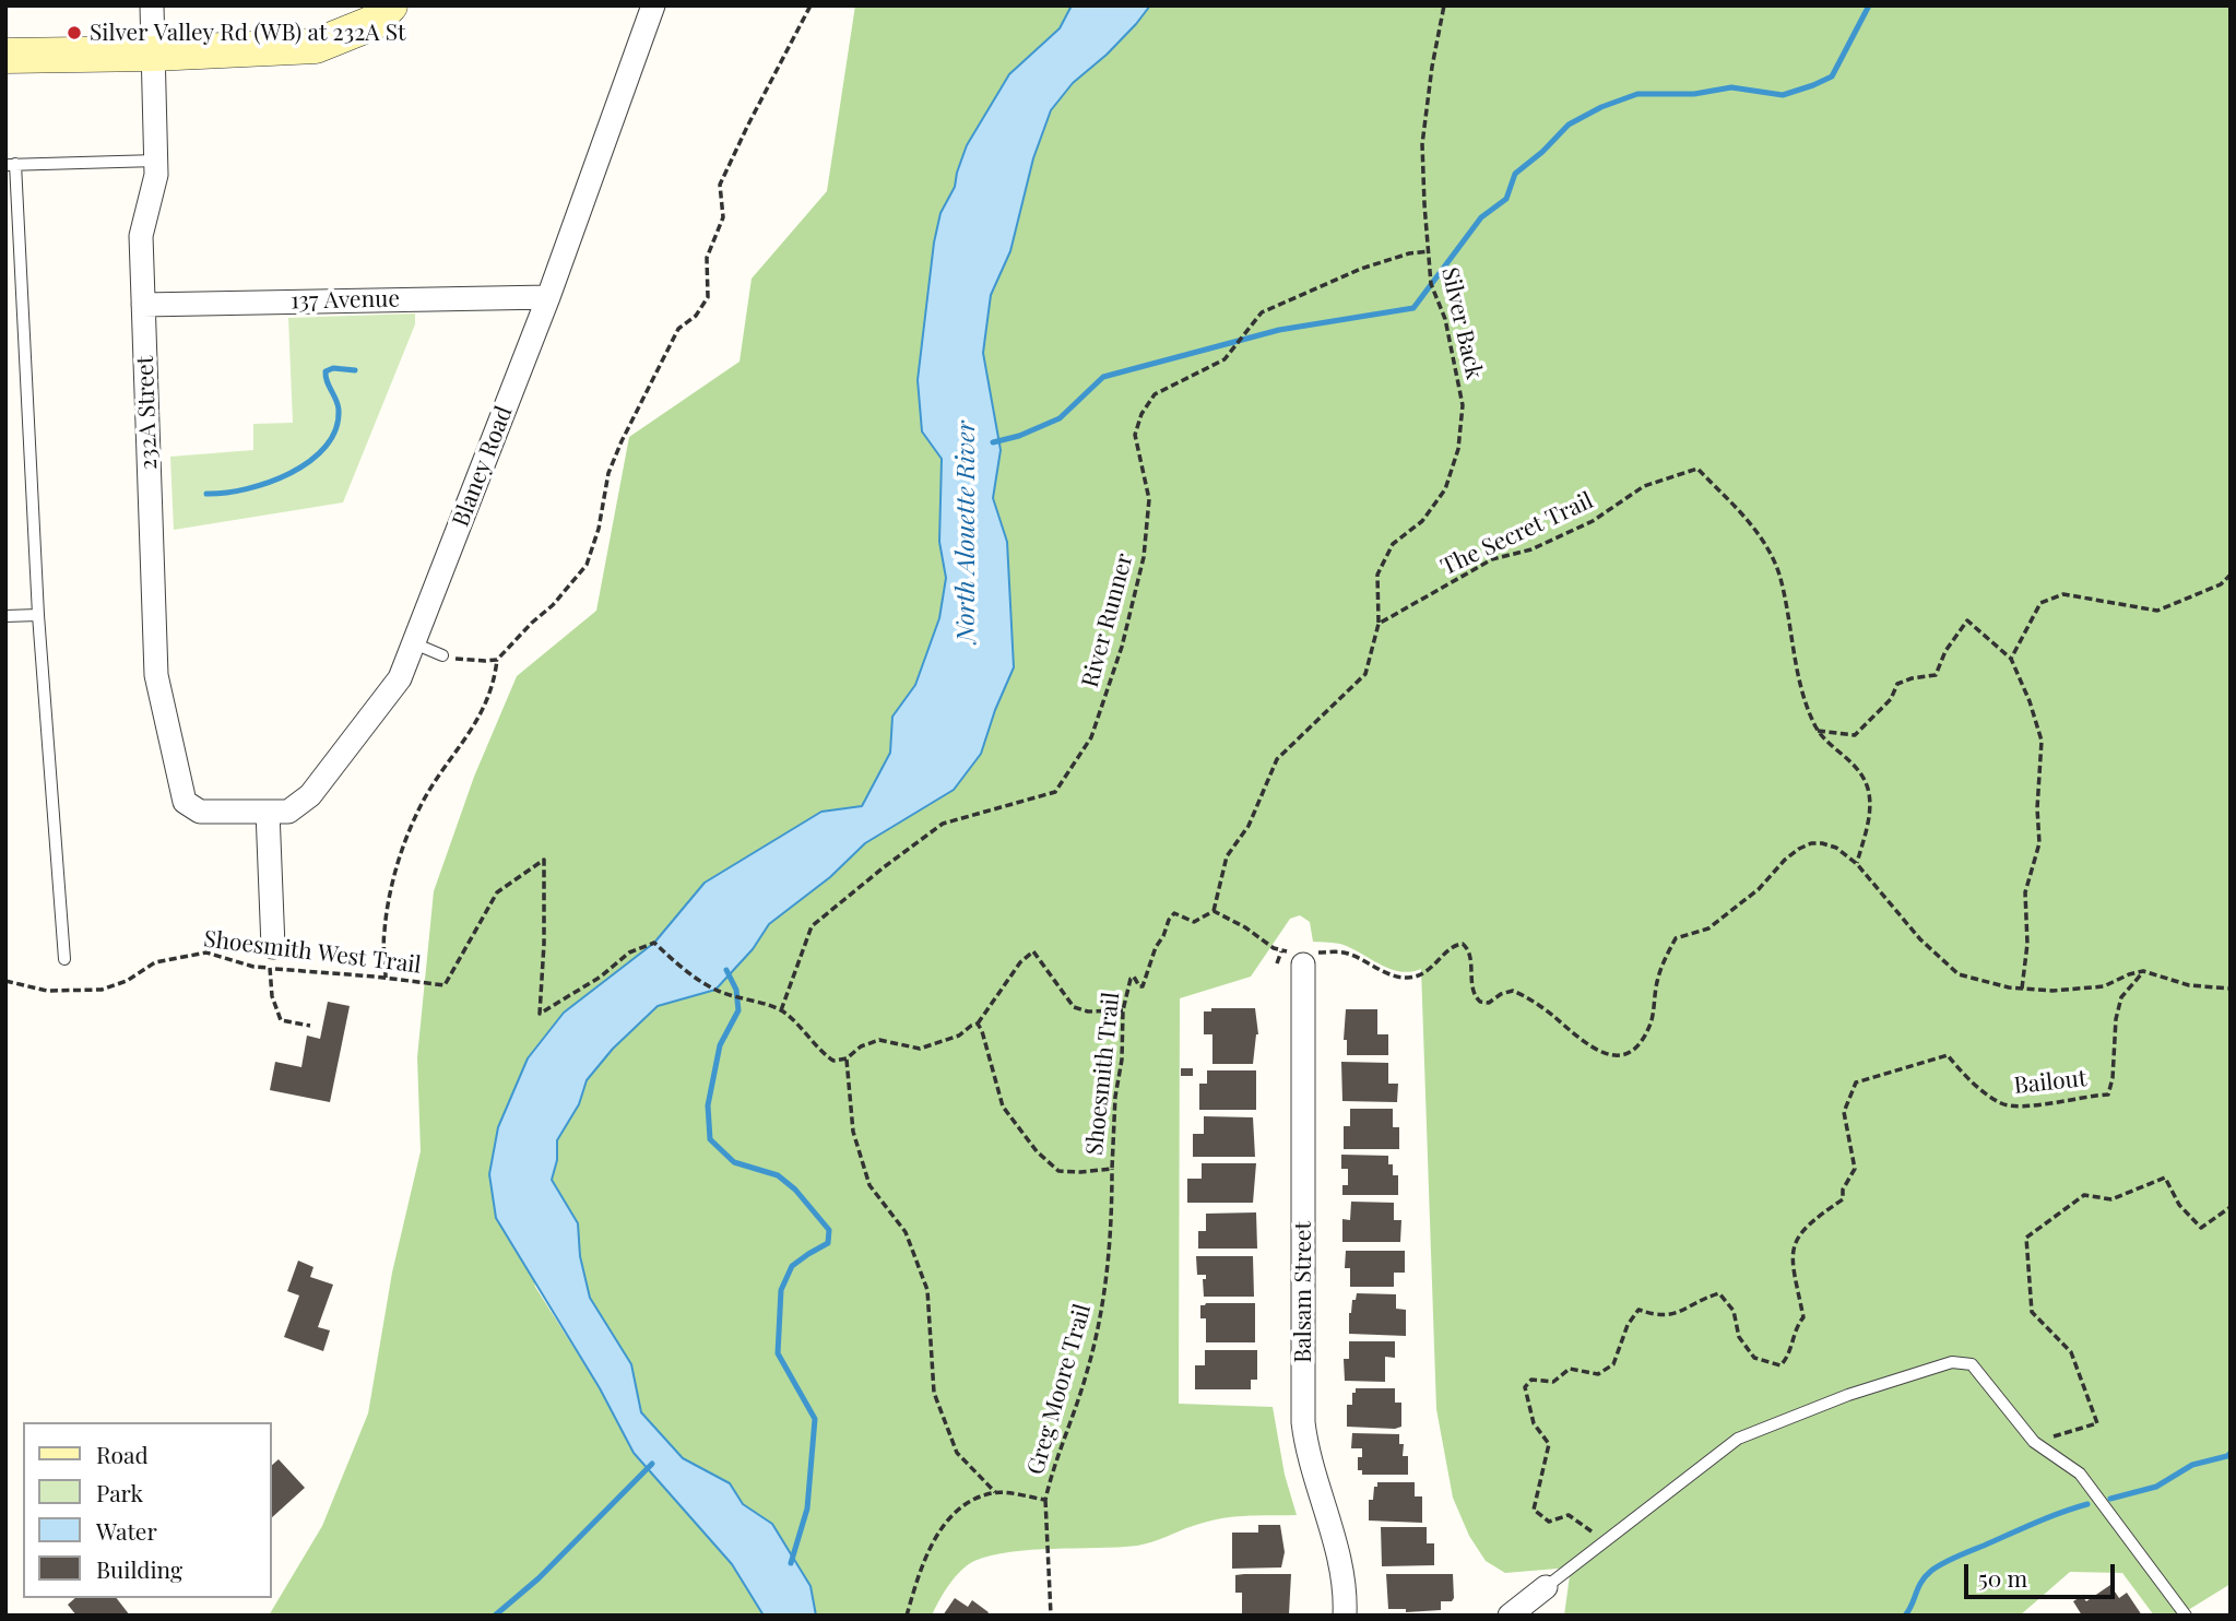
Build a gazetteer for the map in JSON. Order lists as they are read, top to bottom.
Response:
{
  "streets": {
    "street": [
      "137 Avenue",
      "232A Street",
      "Blaney Road",
      "Balsam Street"
    ],
    "path": [
      "Silver Back",
      "The Secret Trail",
      "River Runner",
      "Shoesmith West Trail",
      "Shoesmith Trail",
      "Bailout",
      "Greg Moore Trail"
    ]
  },
  "crossings": [
    ["137 Avenue", "232A Street"],
    ["137 Avenue", "Blaney Road"],
    ["Silver Back", "The Secret Trail"],
    ["Silver Back", "River Runner"],
    ["232A Street", "Blaney Road"],
    ["River Runner", "Shoesmith West Trail"],
    ["Shoesmith Trail", "Greg Moore Trail"]
  ],
  "water": ["North Alouette River"],
  "places": ["Silver Valley Rd (WB) at 232A St"],
  "legend": [
    "Road",
    "Park",
    "Water",
    "Building"
  ],
  "scale_bar": "50 m"
}
